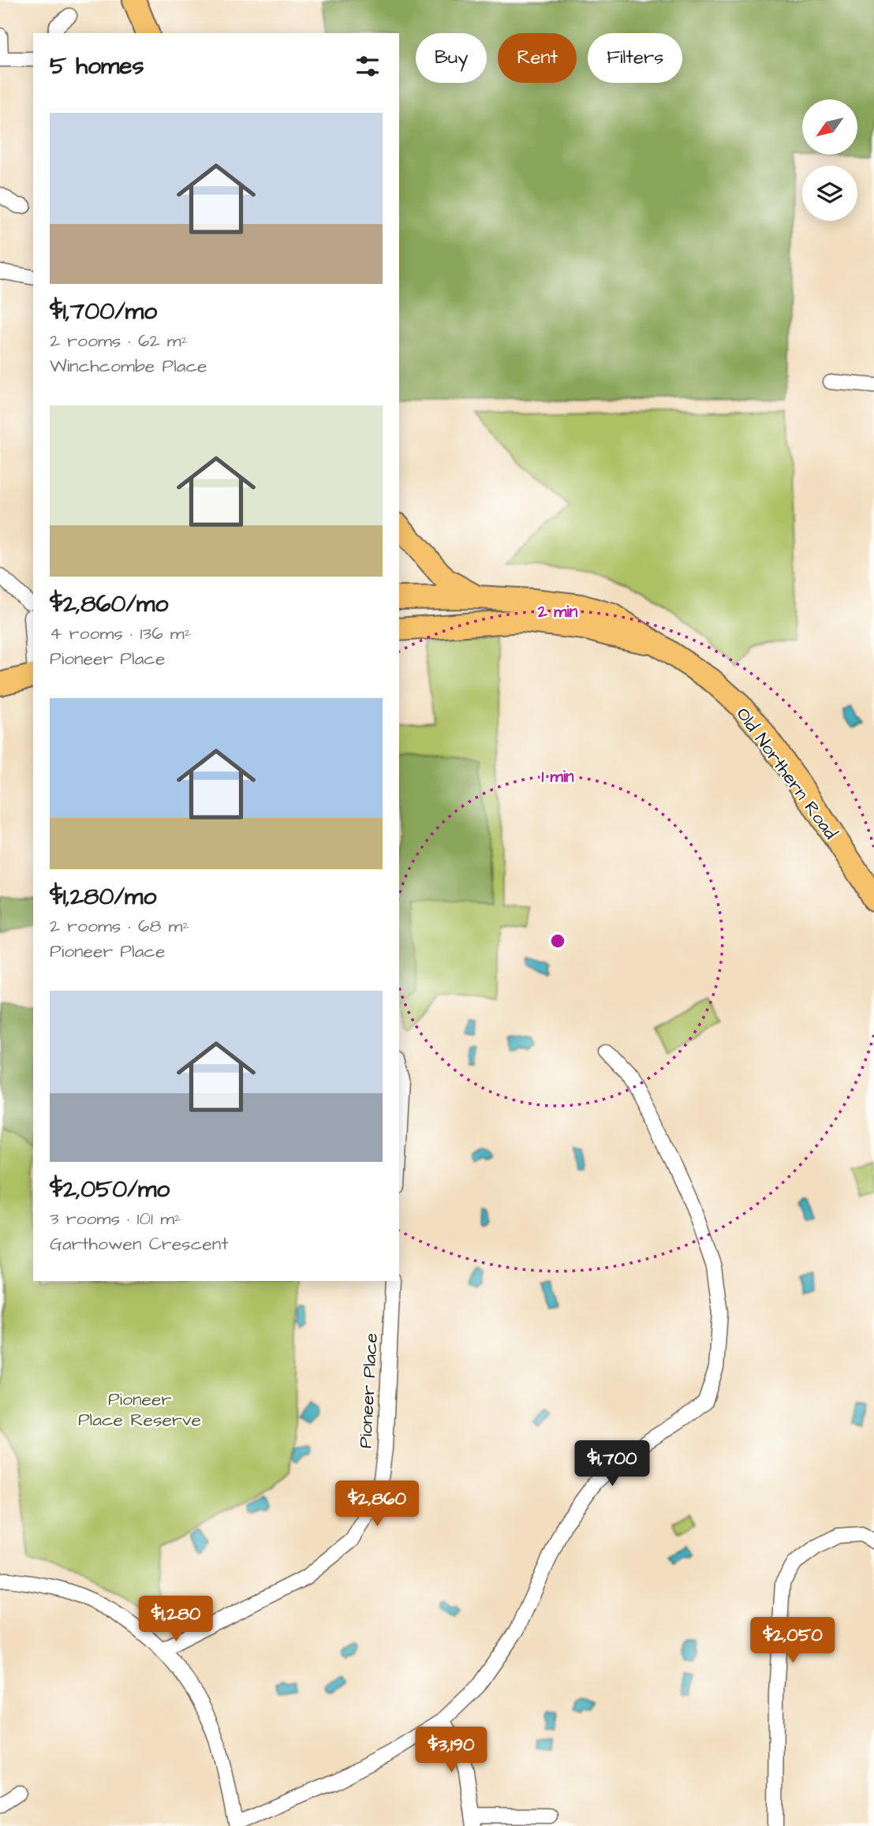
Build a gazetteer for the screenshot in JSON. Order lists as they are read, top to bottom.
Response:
{
  "streets": {
    "main road": ["Old Northern Road"],
    "street": ["Pioneer Place"]
  },
  "parks": ["Pioneer Place Reserve"],
  "north": "bottom left",
  "page": {
    "chip": ["Buy", "Rent", "Filters"],
    "heading": "5 homes",
    "list": [
      {
        "name": "$1,700/mo",
        "note": "2 rooms · 62 m² · Winchcombe Place"
      },
      {
        "name": "$2,860/mo",
        "note": "4 rooms · 136 m² · Pioneer Place"
      },
      {
        "name": "$1,280/mo",
        "note": "2 rooms · 68 m² · Pioneer Place"
      },
      {
        "name": "$2,050/mo",
        "note": "3 rooms · 101 m² · Garthowen Crescent"
      }
    ],
    "price": [
      "$1,700",
      "$2,860",
      "$1,280",
      "$2,050",
      "$3,190"
    ]
  },
  "rings": ["2 min", "1 min"]
}
